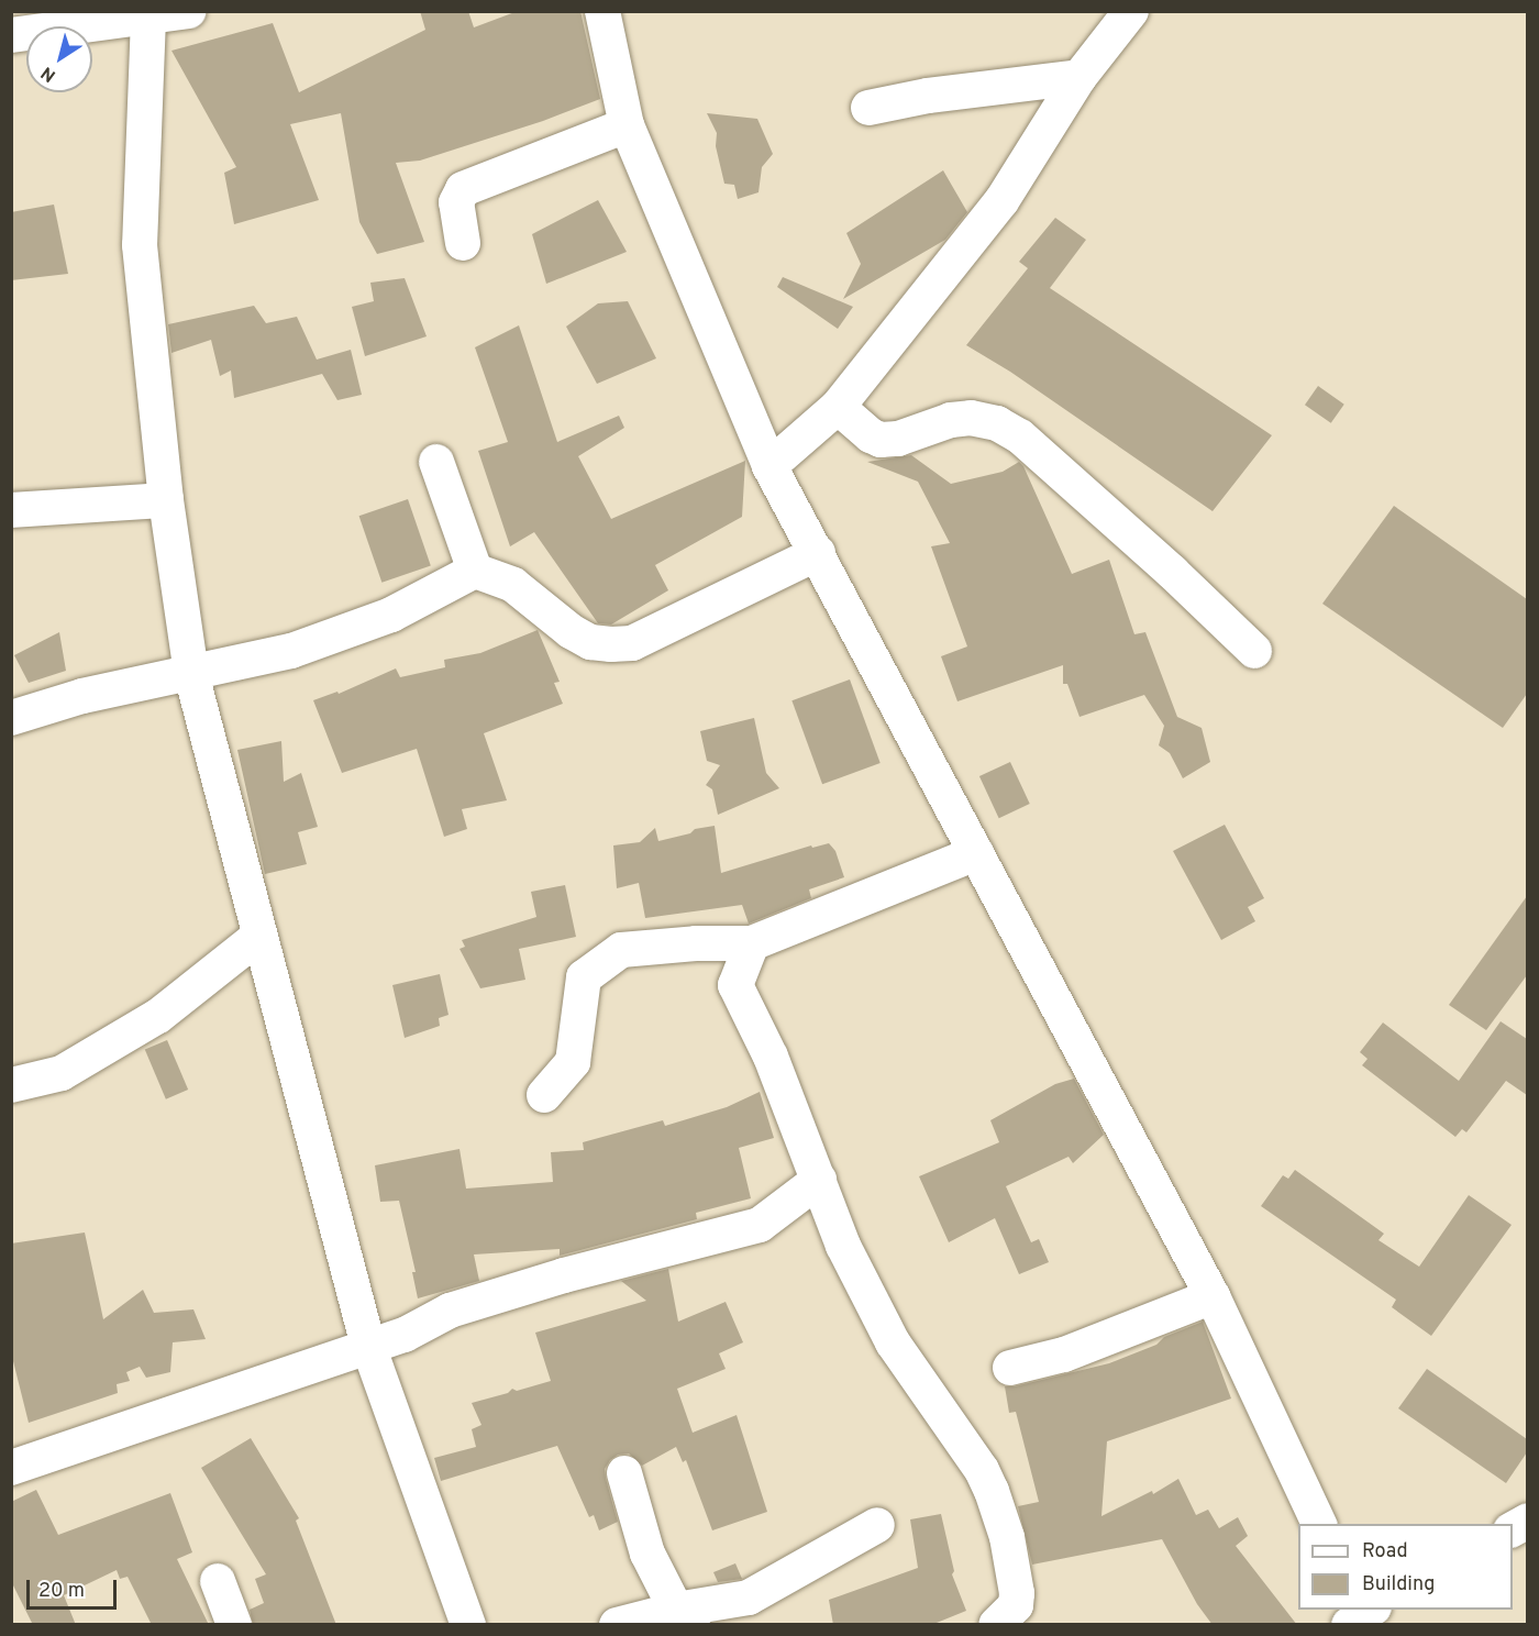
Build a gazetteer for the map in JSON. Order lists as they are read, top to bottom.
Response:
{
  "legend": ["Road", "Building"],
  "scale_bar": "20 m",
  "north": "bottom left"
}
